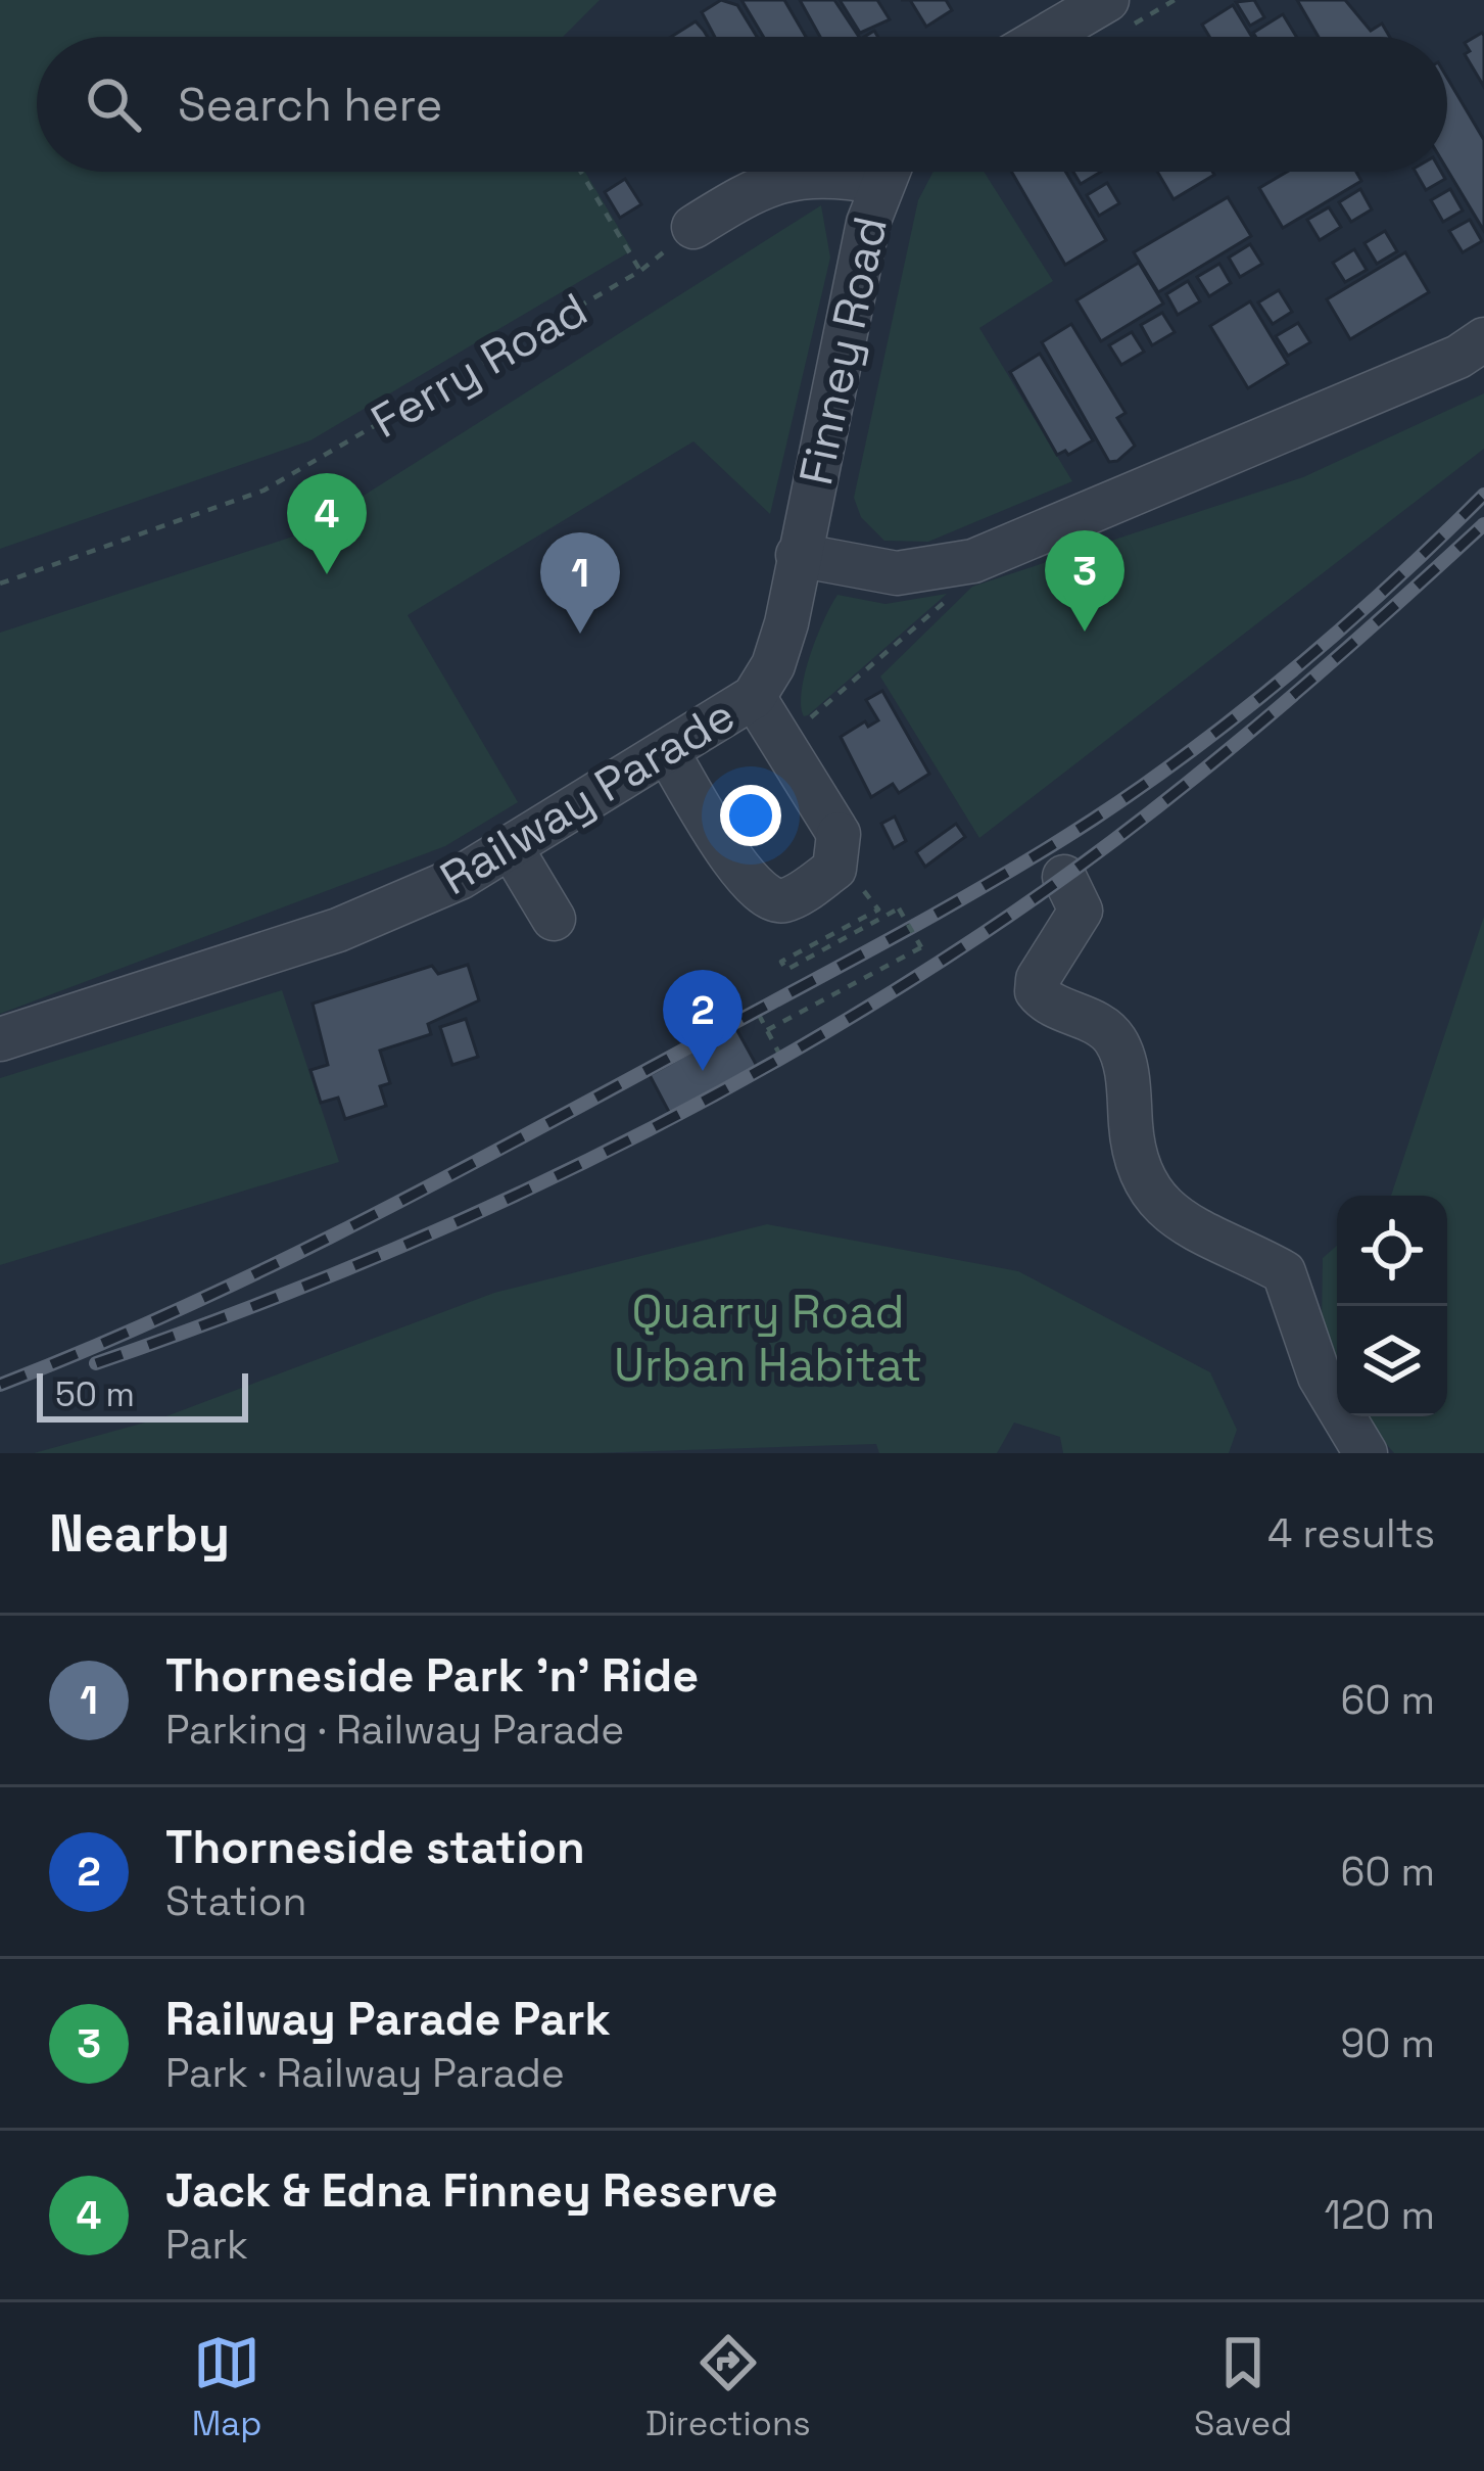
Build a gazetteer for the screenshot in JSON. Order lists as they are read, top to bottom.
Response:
{
  "streets": {
    "street": ["Finney Road", "Railway Parade"],
    "path": ["Ferry Road"]
  },
  "crossings": [
    ["Finney Road", "Railway Parade"]
  ],
  "parks": ["Quarry Road Urban Habitat"],
  "scale_bar": "50 m",
  "page": {
    "search": "Search here",
    "pins": [
      "4",
      "3",
      "1",
      "2"
    ],
    "scale": "50 m",
    "heading": ["Nearby", "4 results"],
    "list": [
      {
        "mark": "1",
        "name": "Thorneside Park 'n' Ride",
        "note": "Parking · Railway Parade",
        "value": "60 m"
      },
      {
        "mark": "2",
        "name": "Thorneside station",
        "note": "Station",
        "value": "60 m"
      },
      {
        "mark": "3",
        "name": "Railway Parade Park",
        "note": "Park · Railway Parade",
        "value": "90 m"
      },
      {
        "mark": "4",
        "name": "Jack & Edna Finney Reserve",
        "note": "Park",
        "value": "120 m"
      }
    ],
    "nav": ["Map", "Directions", "Saved"]
  }
}
